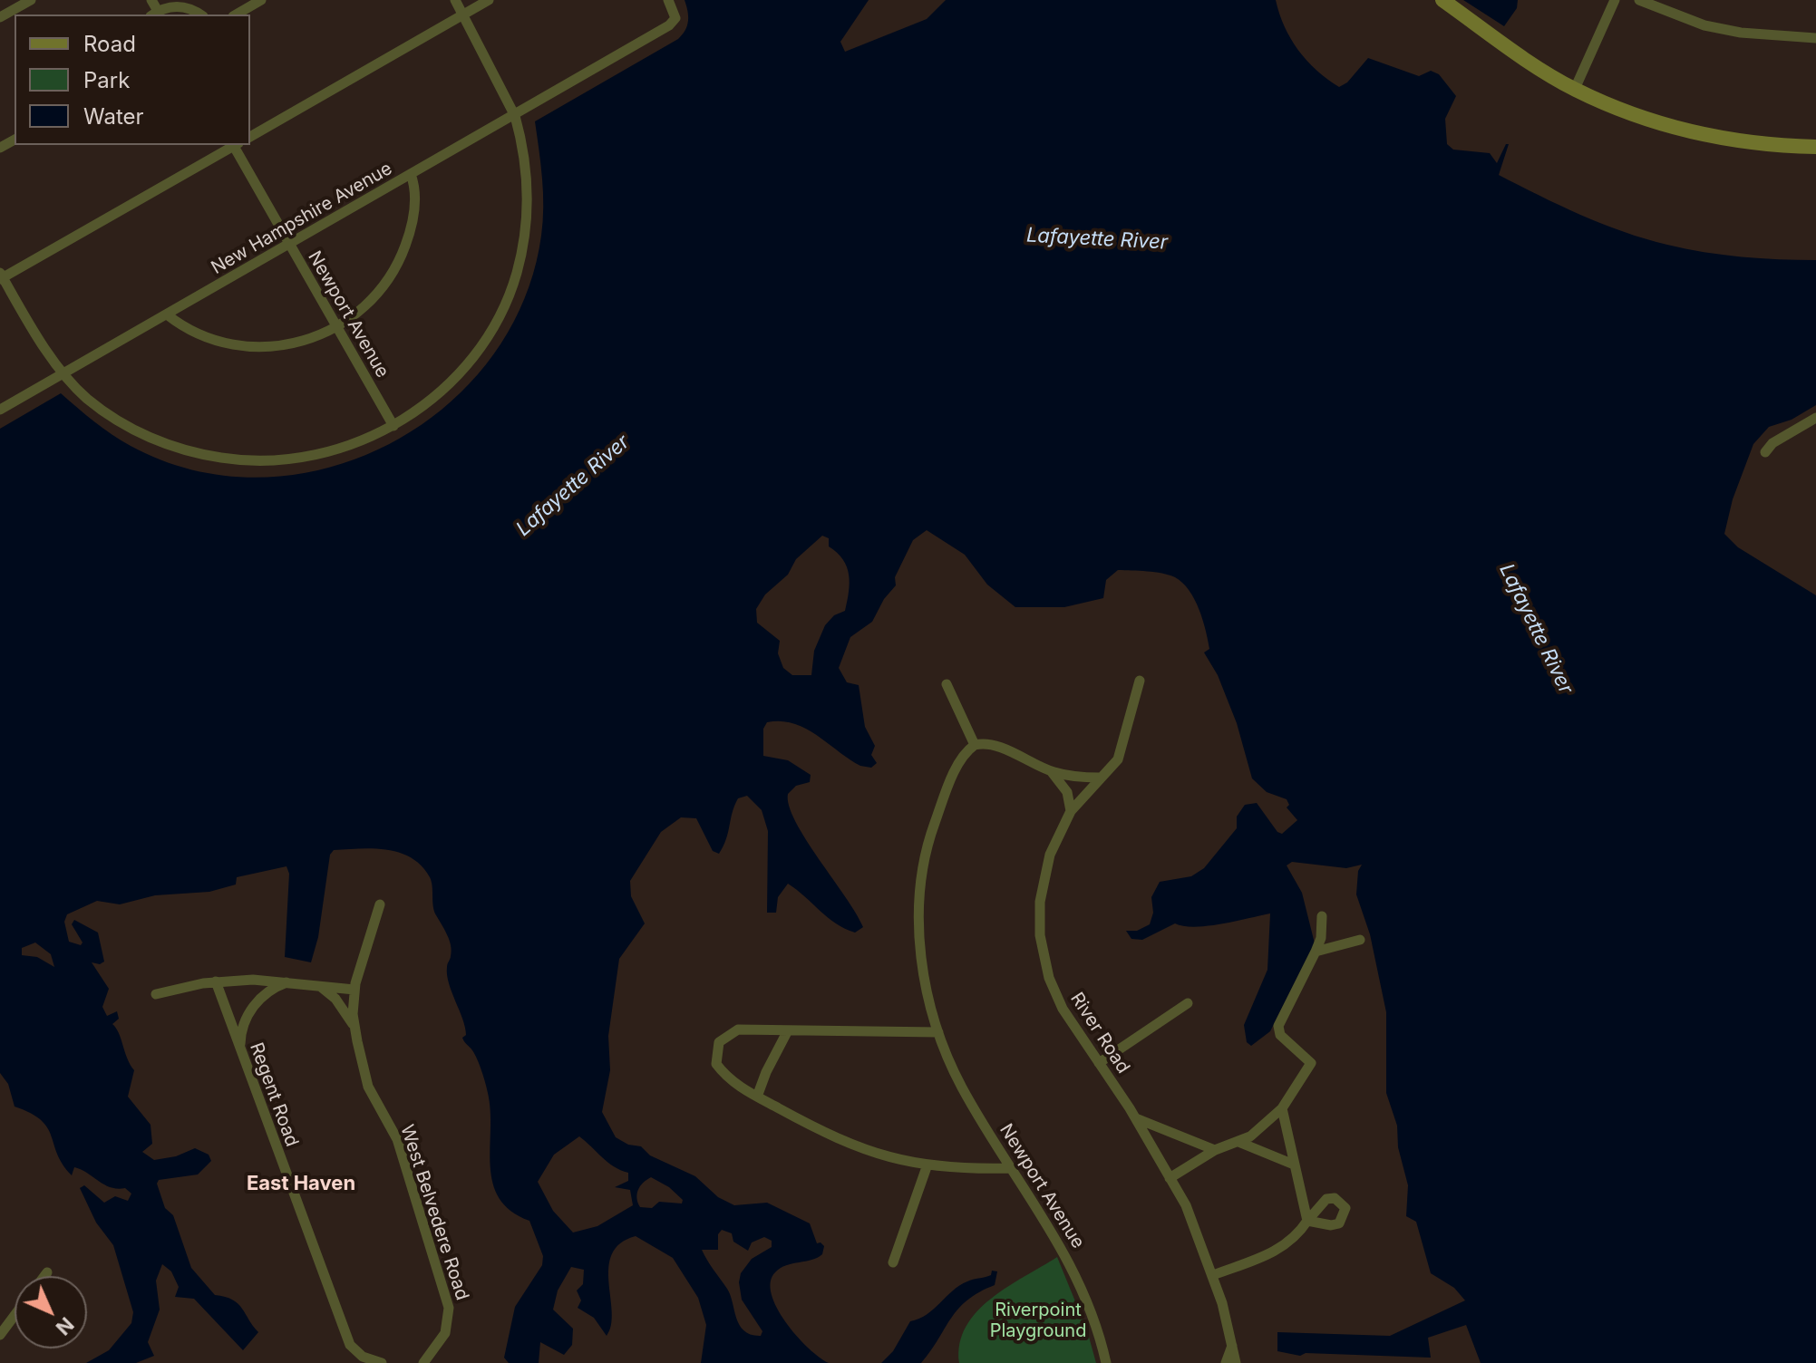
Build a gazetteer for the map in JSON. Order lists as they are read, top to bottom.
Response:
{
  "streets": {
    "street": [
      "New Hampshire Avenue",
      "Newport Avenue",
      "River Road",
      "Regent Road",
      "West Belvedere Road"
    ]
  },
  "crossings": [
    ["New Hampshire Avenue", "Newport Avenue"]
  ],
  "districts": ["East Haven"],
  "water": ["Lafayette River"],
  "parks": ["Riverpoint Playground"],
  "legend": ["Road", "Park", "Water"],
  "north": "bottom right"
}
